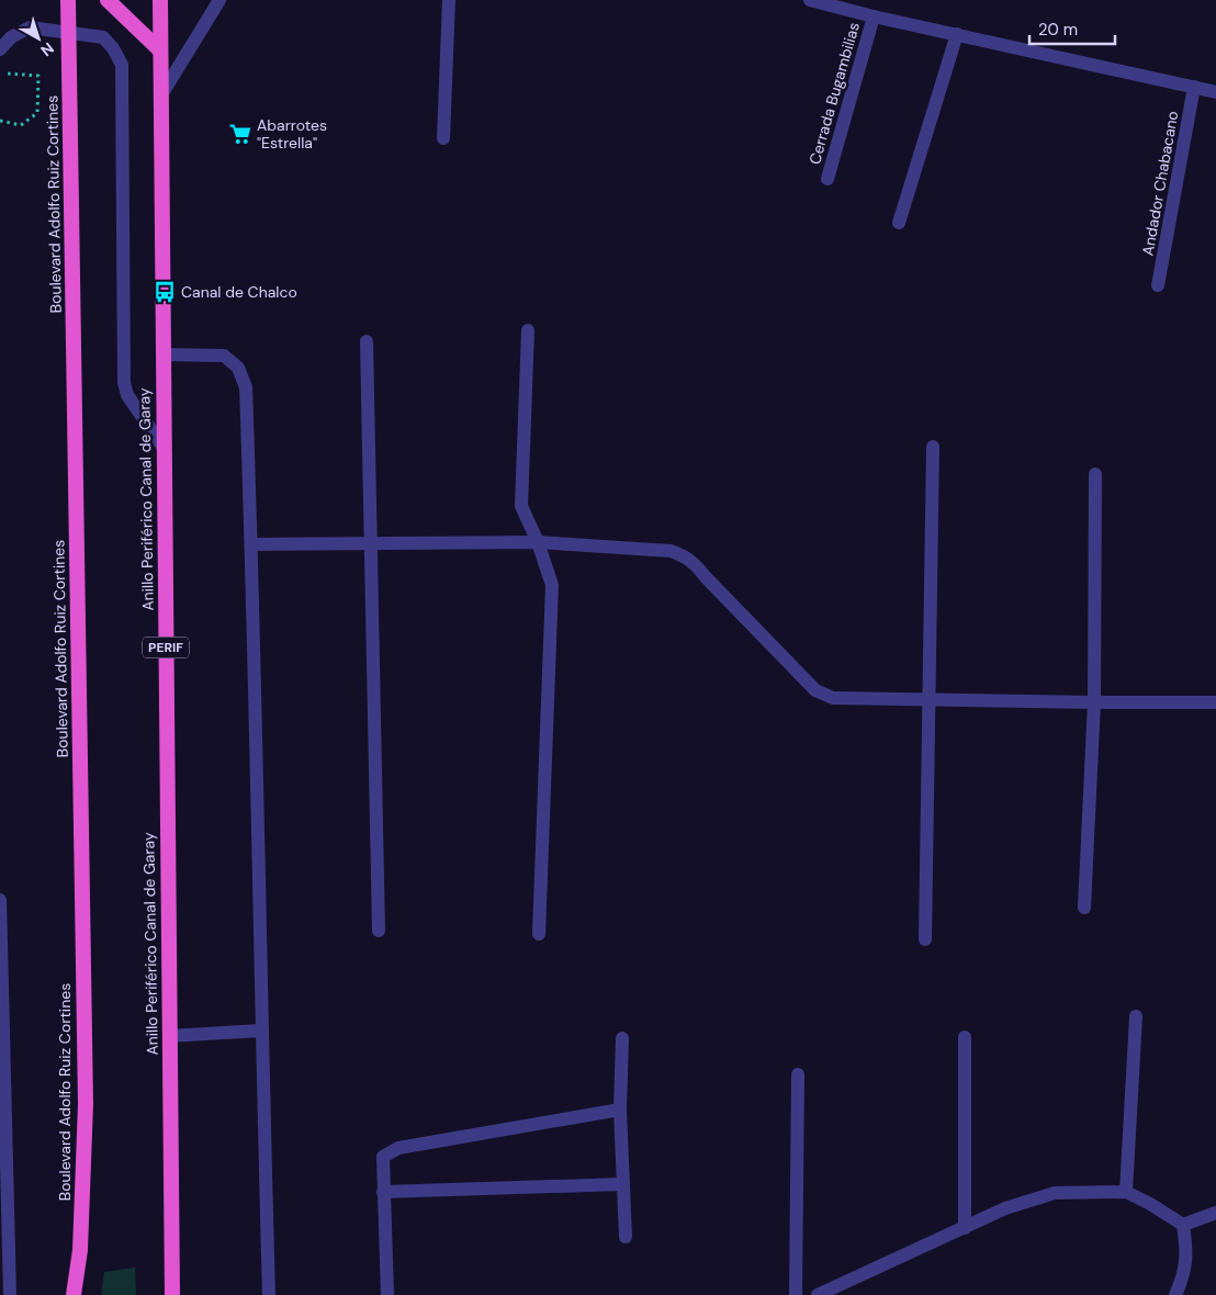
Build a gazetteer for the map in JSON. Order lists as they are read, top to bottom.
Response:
{
  "streets": {
    "highway": ["Boulevard Adolfo Ruiz Cortines", "Anillo Periférico Canal de Garay", "PERIF"],
    "street": ["Cerrada Bugambilias", "Andador Chabacano"]
  },
  "places": {
    "supermarket": ["Abarrotes \"Estrella\""],
    "bus stop": ["Canal de Chalco"]
  },
  "scale_bar": "20 m",
  "north": "bottom right"
}
